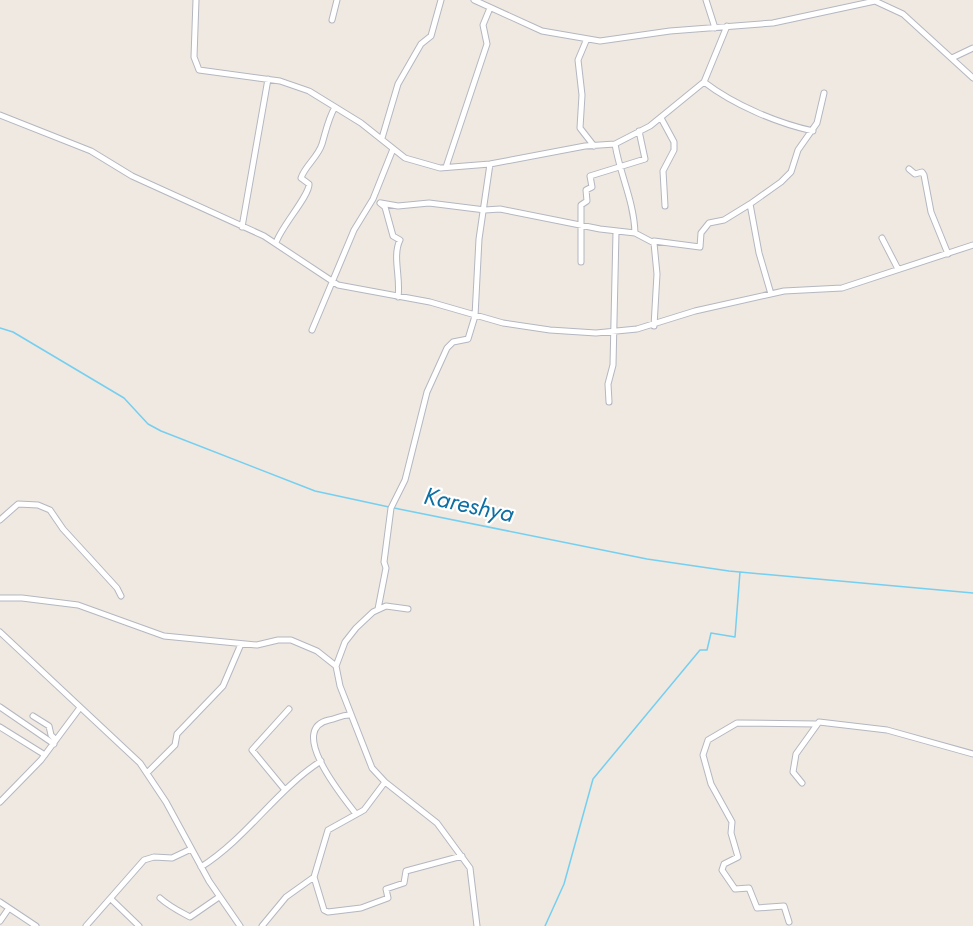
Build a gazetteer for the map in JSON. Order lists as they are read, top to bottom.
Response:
{
  "water": ["Kareshya"]
}
